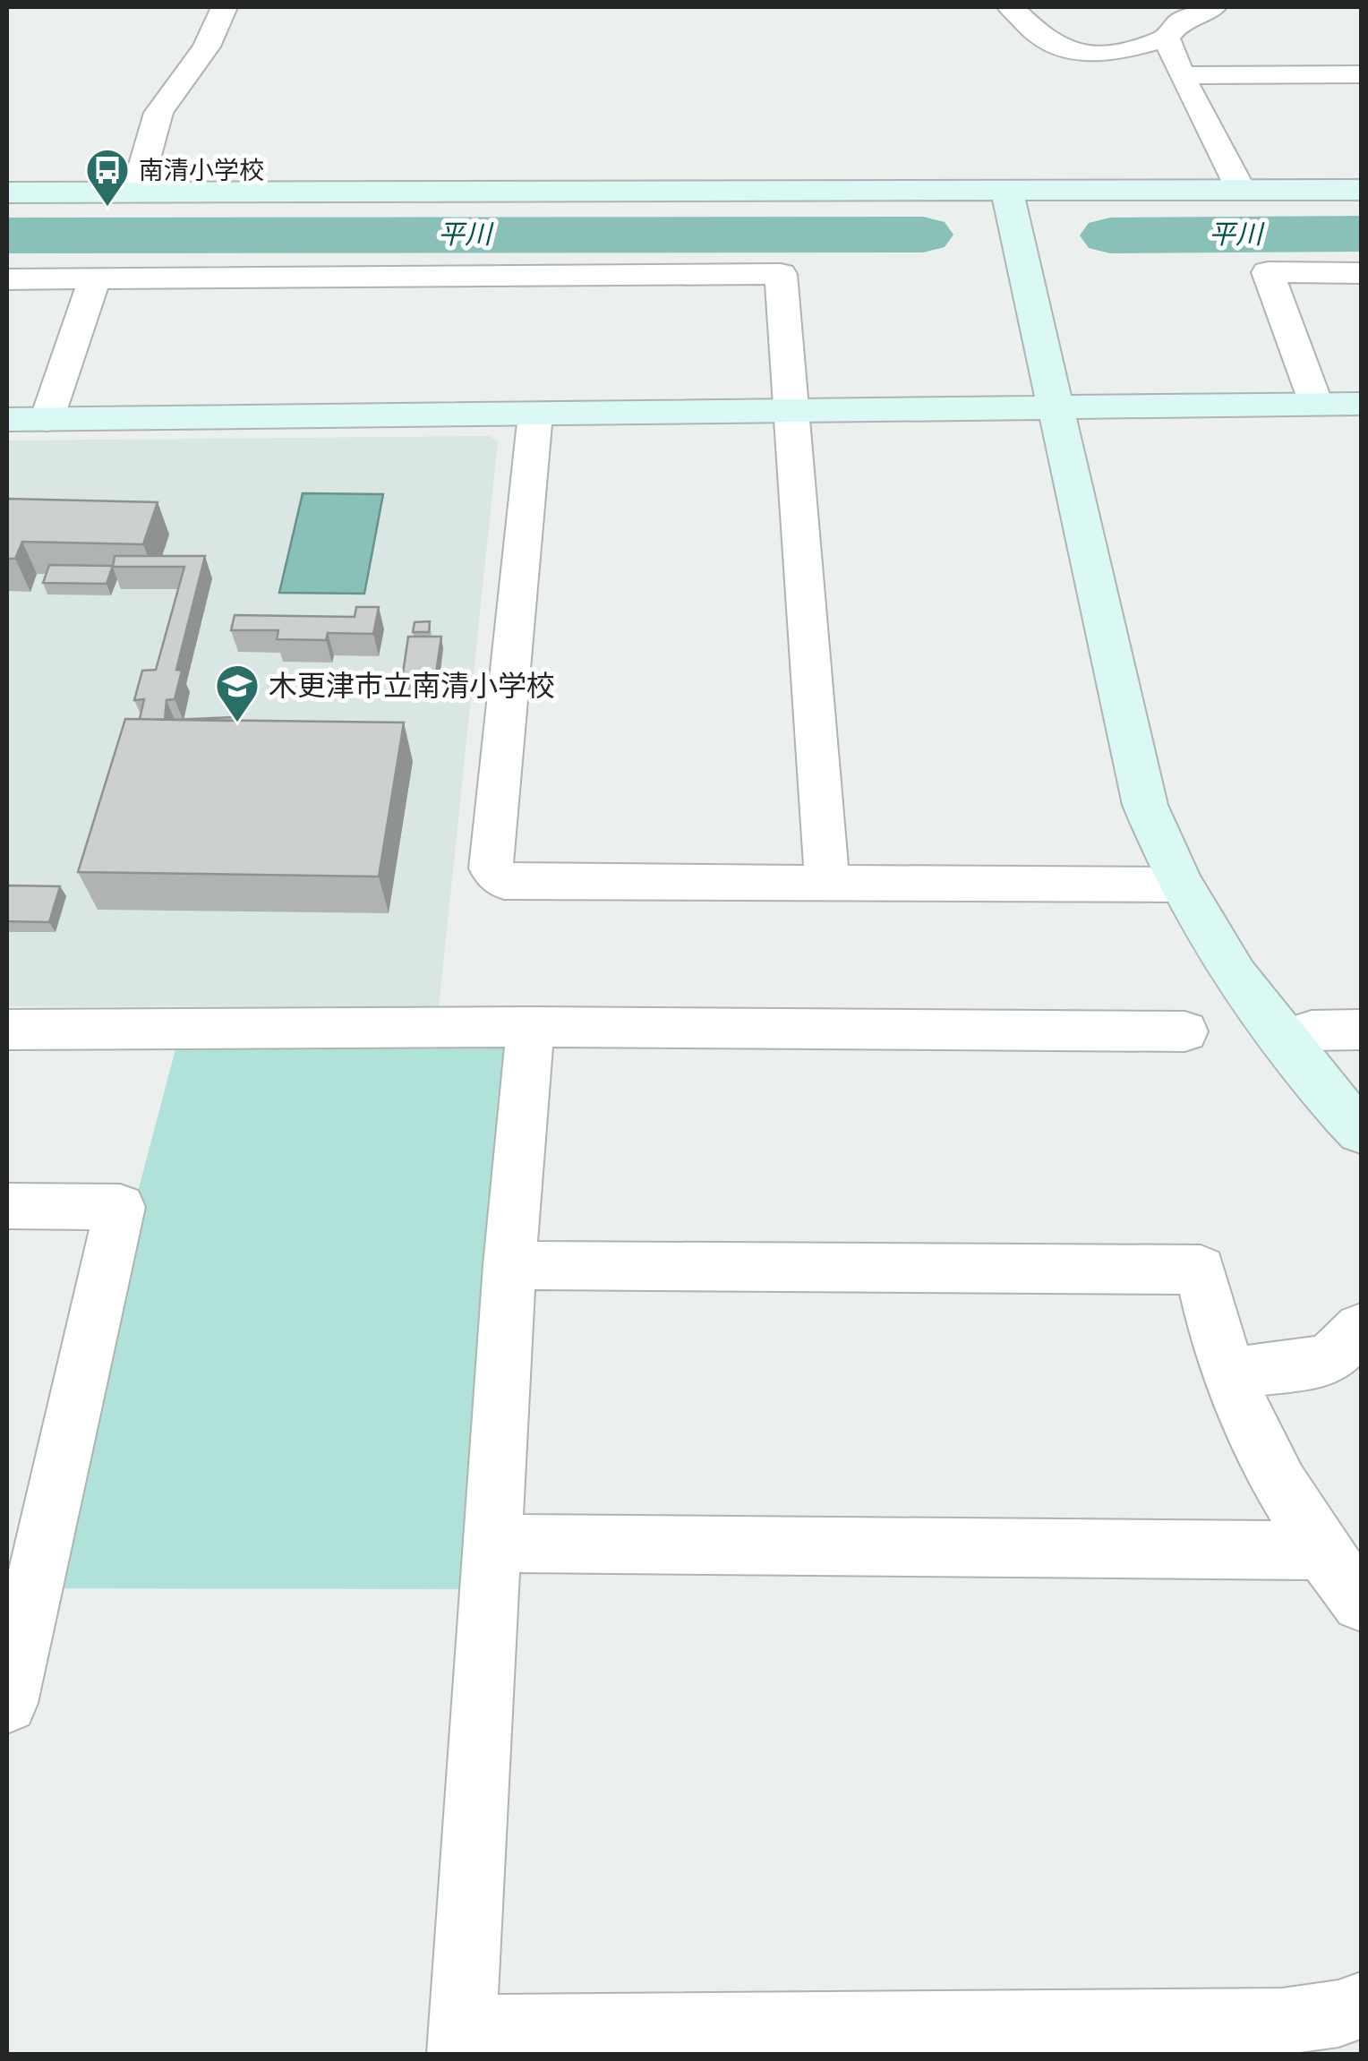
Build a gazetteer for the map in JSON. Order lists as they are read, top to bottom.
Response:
{
  "water": ["平川"],
  "places": {
    "bus stop": ["南清小学校"],
    "school or university": ["木更津市立南清小学校"]
  }
}
